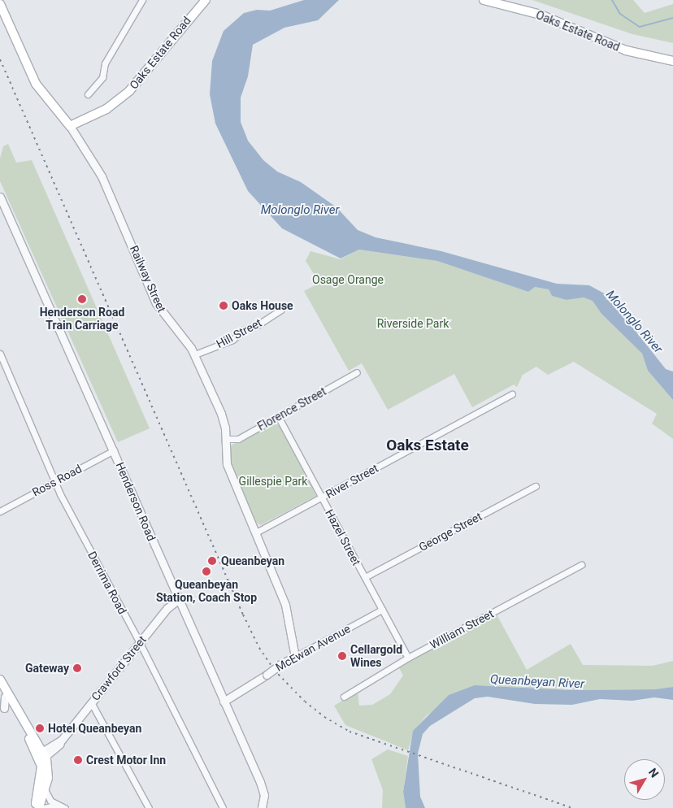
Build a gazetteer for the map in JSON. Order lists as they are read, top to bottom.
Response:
{
  "streets": {
    "main road": ["Oaks Estate Road", "Railway Street"],
    "street": [
      "Hill Street",
      "Florence Street",
      "Ross Road",
      "River Street",
      "Henderson Road",
      "George Street",
      "Hazel Street",
      "Derrima Road",
      "William Street",
      "McEwan Avenue",
      "Crawford Street"
    ]
  },
  "crossings": [
    ["Oaks Estate Road", "Railway Street"],
    ["Railway Street", "Hill Street"],
    ["Railway Street", "Florence Street"],
    ["Railway Street", "River Street"],
    ["Railway Street", "McEwan Avenue"],
    ["Florence Street", "Hazel Street"],
    ["Ross Road", "Henderson Road"],
    ["Ross Road", "Derrima Road"],
    ["River Street", "Hazel Street"],
    ["Henderson Road", "McEwan Avenue"],
    ["Henderson Road", "Crawford Street"],
    ["George Street", "Hazel Street"],
    ["Hazel Street", "William Street"],
    ["Hazel Street", "McEwan Avenue"],
    ["Derrima Road", "Crawford Street"]
  ],
  "districts": ["Oaks Estate"],
  "water": ["Molonglo River", "Queanbeyan River"],
  "parks": ["Osage Orange", "Riverside Park", "Gillespie Park"],
  "places": [
    "Henderson Road Train Carriage",
    "Oaks House",
    "Queanbeyan",
    "Queanbeyan Station, Coach Stop",
    "Cellargold Wines",
    "Gateway",
    "Hotel Queanbeyan",
    "Crest Motor Inn"
  ],
  "north": "top right"
}
